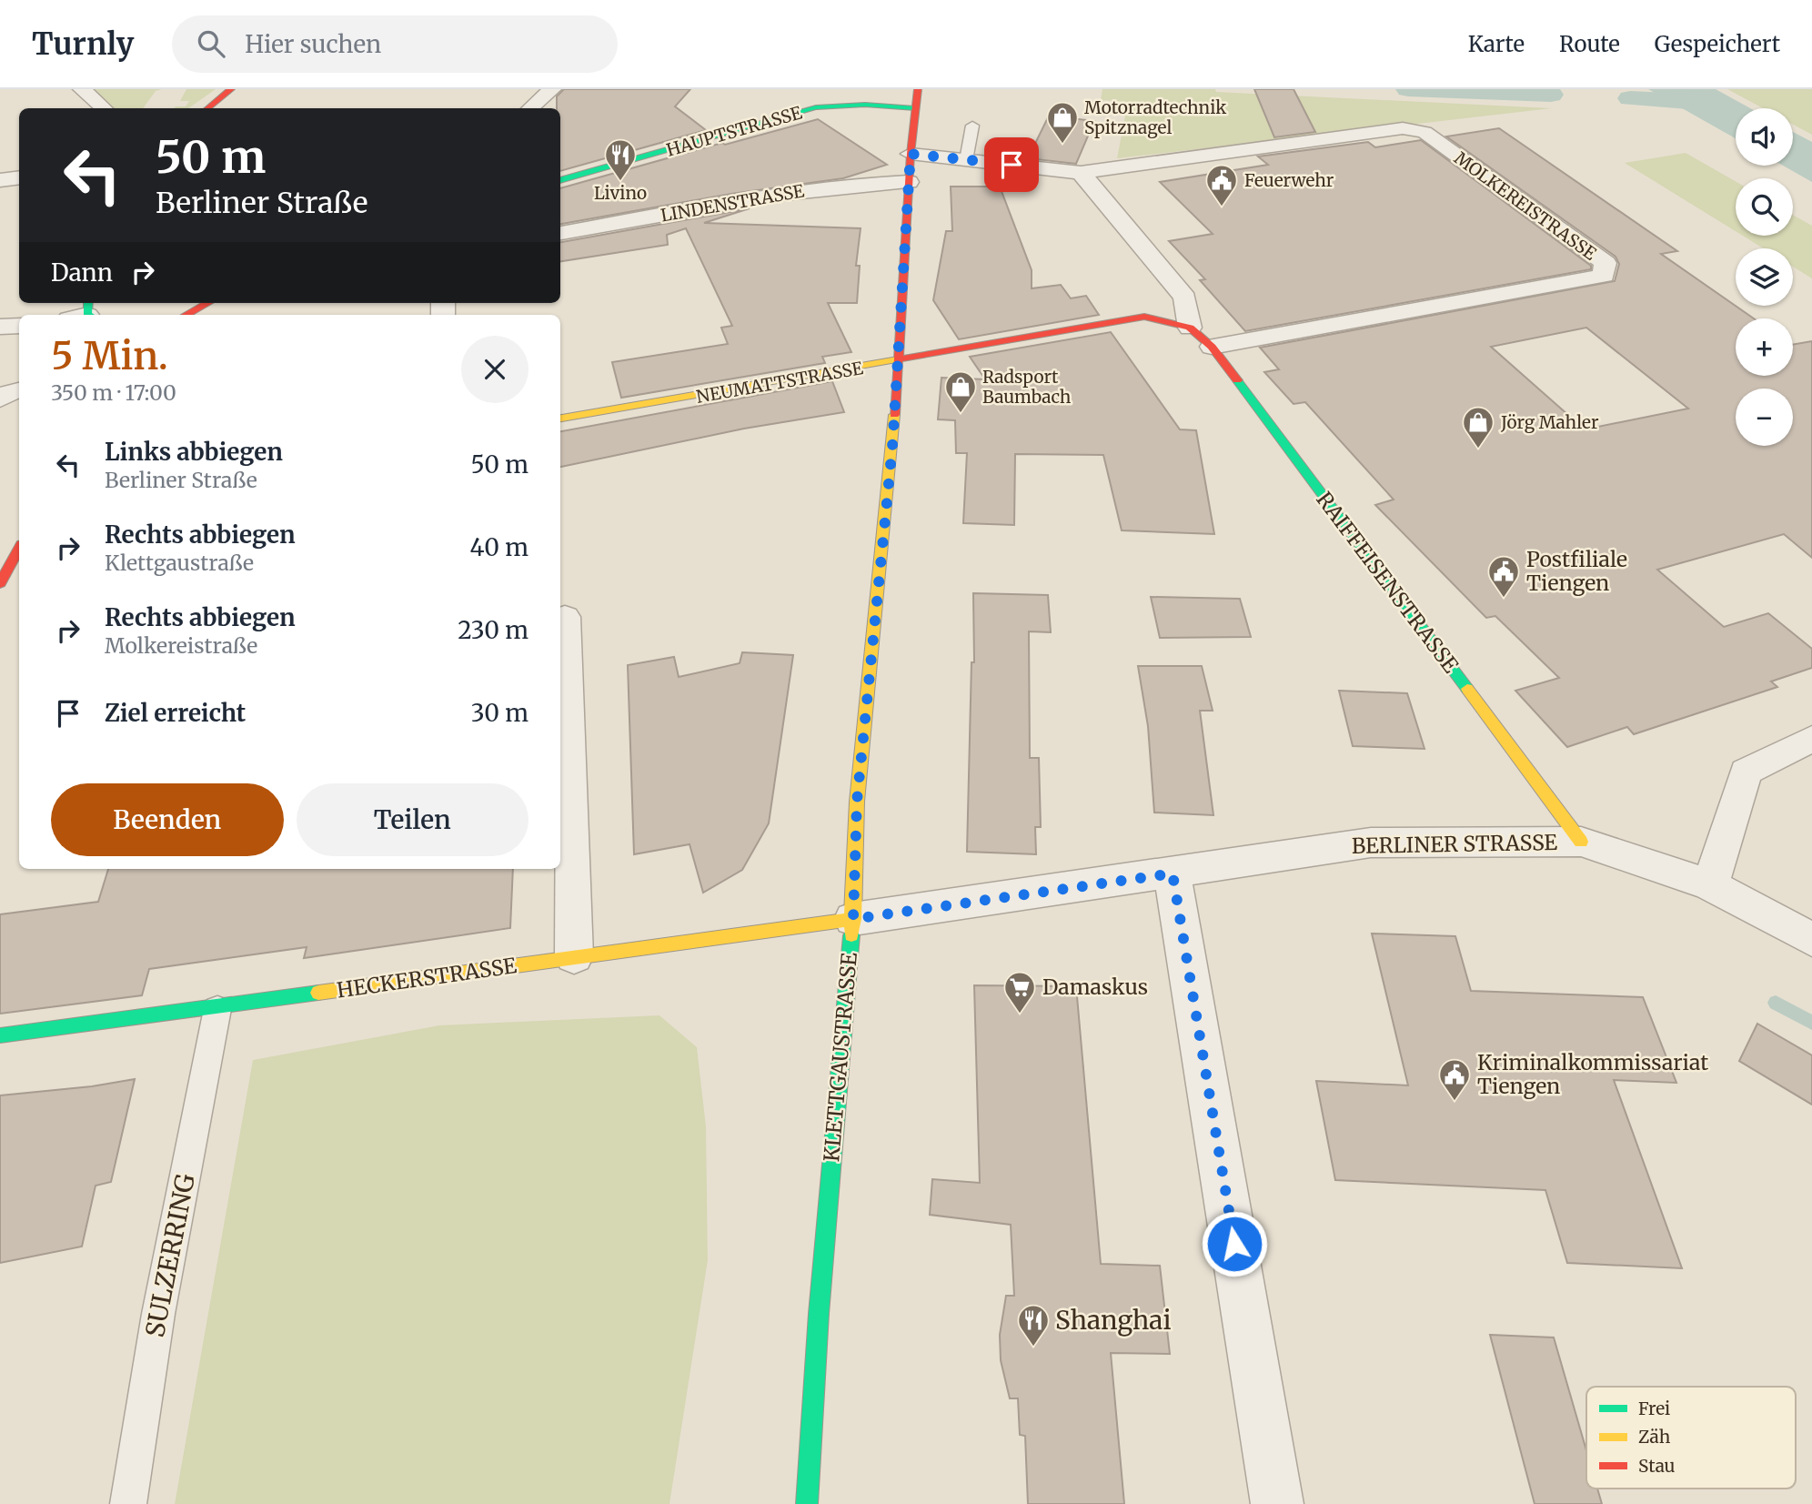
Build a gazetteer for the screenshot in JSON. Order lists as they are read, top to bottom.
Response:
{
  "streets": {
    "street": [
      "HAUPTSTRASSE",
      "LINDENSTRASSE",
      "MOLKEREISTRASSE",
      "NEUMATTSTRASSE",
      "RAIFFEISENSTRASSE",
      "BERLINER STRASSE",
      "HECKERSTRASSE",
      "KLETTGAUSTRASSE"
    ],
    "lane": ["SULZERRING"]
  },
  "crossings": [
    ["HAUPTSTRASSE", "KLETTGAUSTRASSE"],
    ["LINDENSTRASSE", "KLETTGAUSTRASSE"],
    ["MOLKEREISTRASSE", "RAIFFEISENSTRASSE"],
    ["MOLKEREISTRASSE", "KLETTGAUSTRASSE"],
    ["NEUMATTSTRASSE", "RAIFFEISENSTRASSE"],
    ["NEUMATTSTRASSE", "KLETTGAUSTRASSE"],
    ["RAIFFEISENSTRASSE", "BERLINER STRASSE"],
    ["BERLINER STRASSE", "HECKERSTRASSE"],
    ["BERLINER STRASSE", "KLETTGAUSTRASSE"],
    ["HECKERSTRASSE", "KLETTGAUSTRASSE"],
    ["HECKERSTRASSE", "SULZERRING"]
  ],
  "places": {
    "shop": ["Motorradtechnik Spitznagel", "Radsport Baumbach", "Jörg Mahler"],
    "restaurant": ["Livino", "Shanghai"],
    "public building": ["Feuerwehr", "Postfiliale Tiengen", "Kriminalkommissariat Tiengen"],
    "supermarket": ["Damaskus"]
  },
  "legend": ["Frei", "Zäh", "Stau"],
  "page": {
    "header": "Turnly",
    "search": "Hier suchen",
    "nav": ["Karte", "Route", "Gespeichert"],
    "map_buttons": ["+", "−"],
    "turn": ["50 m", "Berliner Straße"],
    "then": "Dann",
    "heading": ["5 Min.", "350 m · 17:00"],
    "list": [
      {
        "name": "Links abbiegen",
        "note": "Berliner Straße",
        "value": "50 m"
      },
      {
        "name": "Rechts abbiegen",
        "note": "Klettgaustraße",
        "value": "40 m"
      },
      {
        "name": "Rechts abbiegen",
        "note": "Molkereistraße",
        "value": "230 m"
      },
      {
        "name": "Ziel erreicht",
        "value": "30 m"
      }
    ],
    "buttons": ["Beenden", "Teilen"]
  }
}
